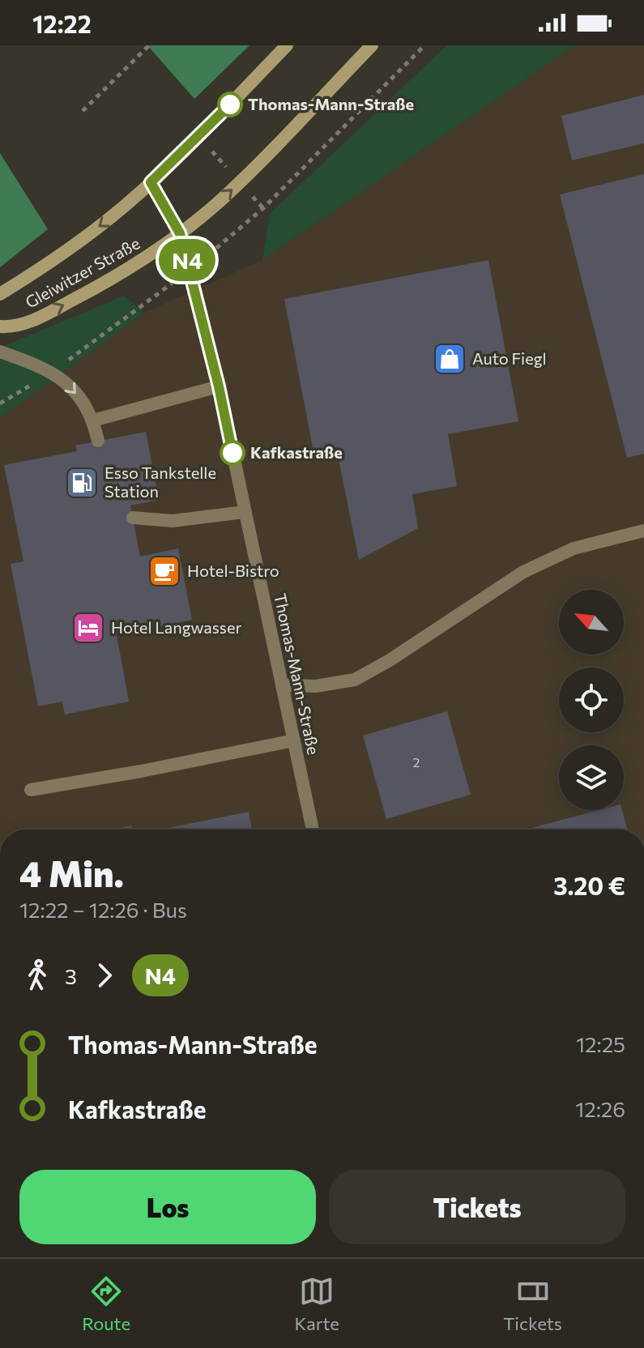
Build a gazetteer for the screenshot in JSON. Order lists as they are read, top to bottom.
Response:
{
  "streets": {
    "main road": ["Gleiwitzer Straße"],
    "street": ["Thomas-Mann-Straße"]
  },
  "crossings": [
    ["Gleiwitzer Straße", "Thomas-Mann-Straße"]
  ],
  "places": {
    "other": ["Thomas-Mann-Straße", "Kafkastraße"],
    "shop": ["Auto Fiegl"],
    "fuel station": ["Esso Tankstelle Station"],
    "cafe": ["Hotel-Bistro"],
    "hotel": ["Hotel Langwasser"]
  },
  "lines": ["bus line N4"],
  "house_numbers": ["2"],
  "north": "top left",
  "page": {
    "status": "12:22",
    "on_map": "N4",
    "heading": ["4 Min.", "12:22 – 12:26 · Bus", "3.20 €"],
    "legs": ["3", "N4"],
    "list": [
      {
        "name": "Thomas-Mann-Straße",
        "value": "12:25"
      },
      {
        "name": "Kafkastraße",
        "value": "12:26"
      }
    ],
    "buttons": ["Los", "Tickets"],
    "tabs": ["Route", "Karte", "Tickets"]
  }
}
